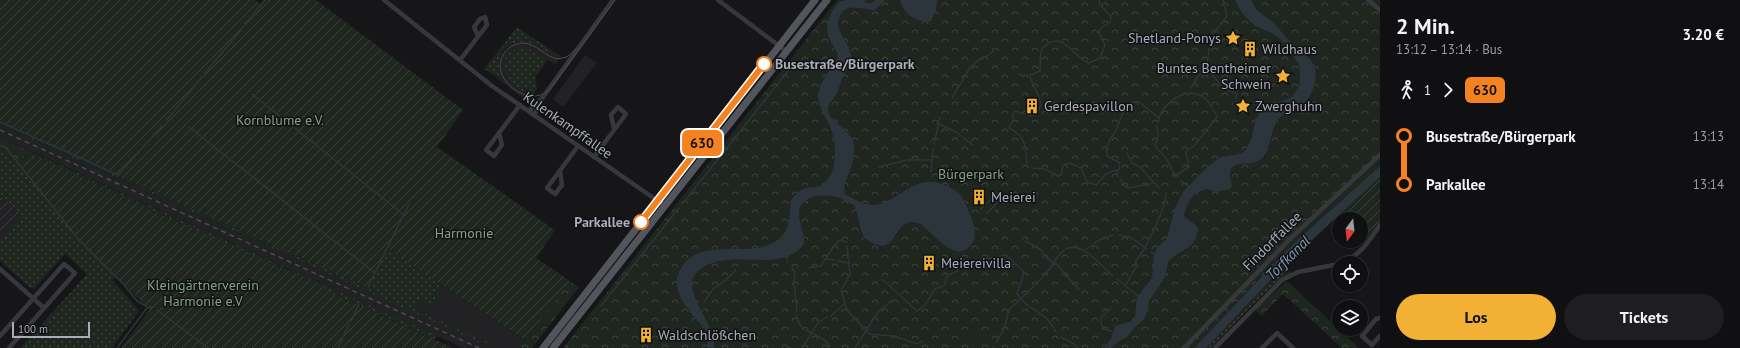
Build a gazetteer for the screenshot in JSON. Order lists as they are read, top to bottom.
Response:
{
  "streets": {
    "street": ["Kulenkampffallee", "Findorffallee"]
  },
  "water": ["Torfkanal"],
  "parks": [
    "Kornblume e.V.",
    "Bürgerpark",
    "Harmonie",
    "Kleingärtnerverein Harmonie e.V"
  ],
  "places": {
    "place": ["Shetland-Ponys", "Buntes Bentheimer Schwein", "Zwerghuhn"],
    "building": [
      "Wildhaus",
      "Gerdespavillon",
      "Meierei",
      "Meiereivilla",
      "Waldschlößchen"
    ],
    "other": ["Busestraße/Bürgerpark", "Parkallee"]
  },
  "lines": ["bus line 630"],
  "scale_bar": "100 m",
  "north": "bottom",
  "page": {
    "on_map": "630",
    "heading": ["2 Min.", "13:12 – 13:14 · Bus", "3.20 €"],
    "legs": ["1", "630"],
    "list": [
      {
        "name": "Busestraße/Bürgerpark",
        "value": "13:13"
      },
      {
        "name": "Parkallee",
        "value": "13:14"
      }
    ],
    "buttons": ["Los", "Tickets"],
    "scale": "100 m"
  }
}
